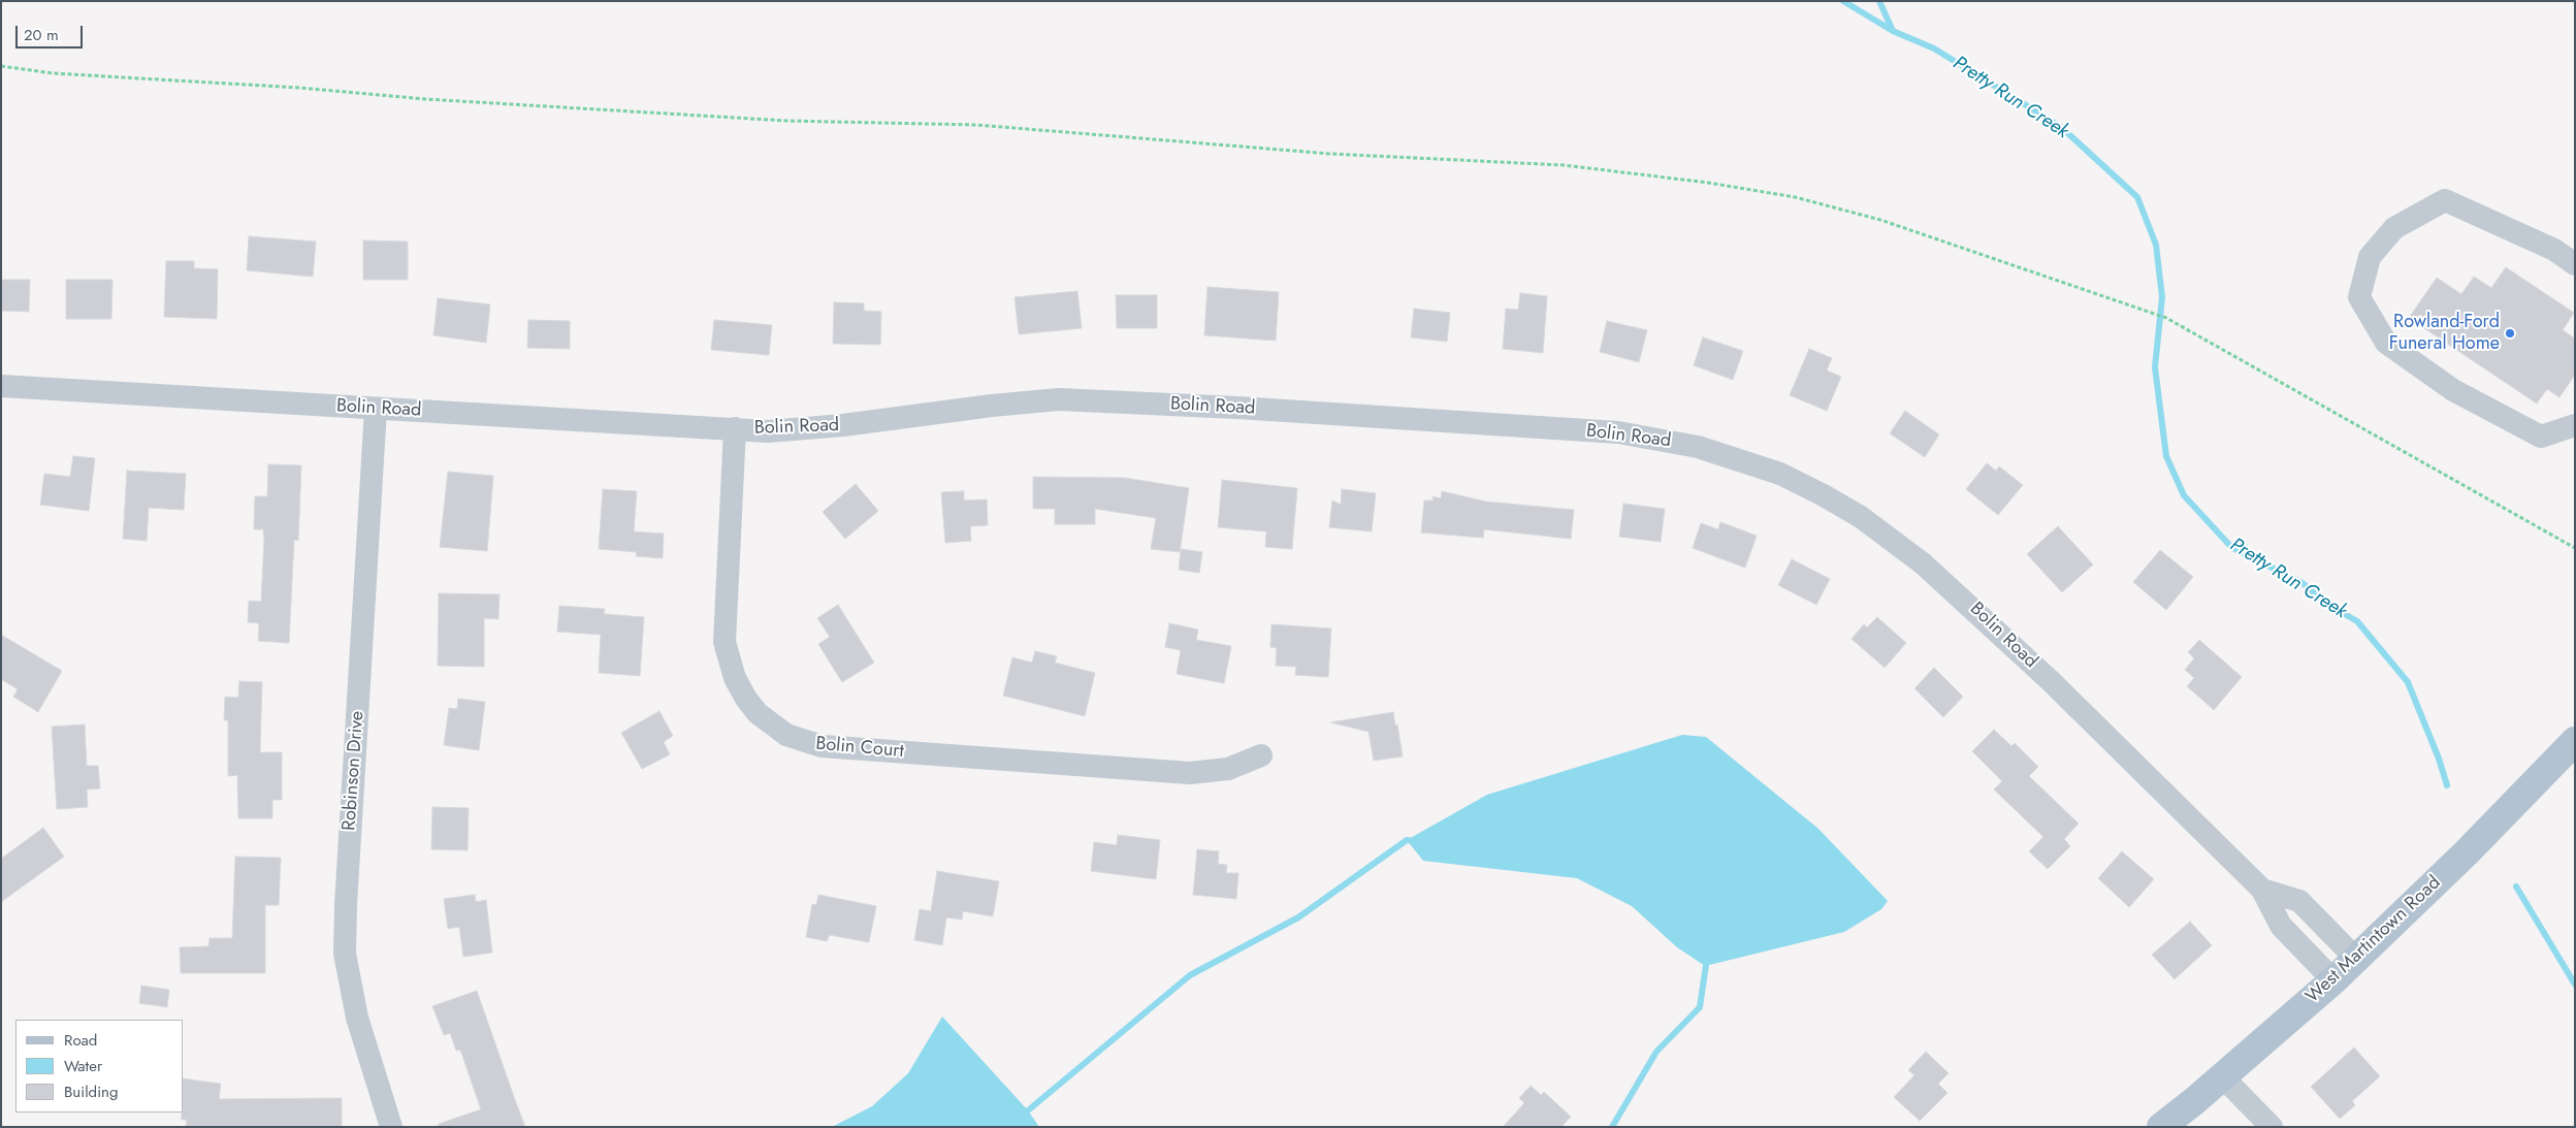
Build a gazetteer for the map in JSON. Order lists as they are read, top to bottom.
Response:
{
  "streets": {
    "main road": ["West Martintown Road"],
    "street": ["Bolin Road", "Bolin Court", "Robinson Drive"]
  },
  "crossings": [
    ["Bolin Road", "Bolin Court"],
    ["Bolin Road", "Robinson Drive"],
    ["Bolin Road", "West Martintown Road"]
  ],
  "water": ["Pretty Run Creek"],
  "places": ["Rowland-Ford Funeral Home"],
  "legend": ["Road", "Water", "Building"],
  "scale_bar": "20 m"
}
